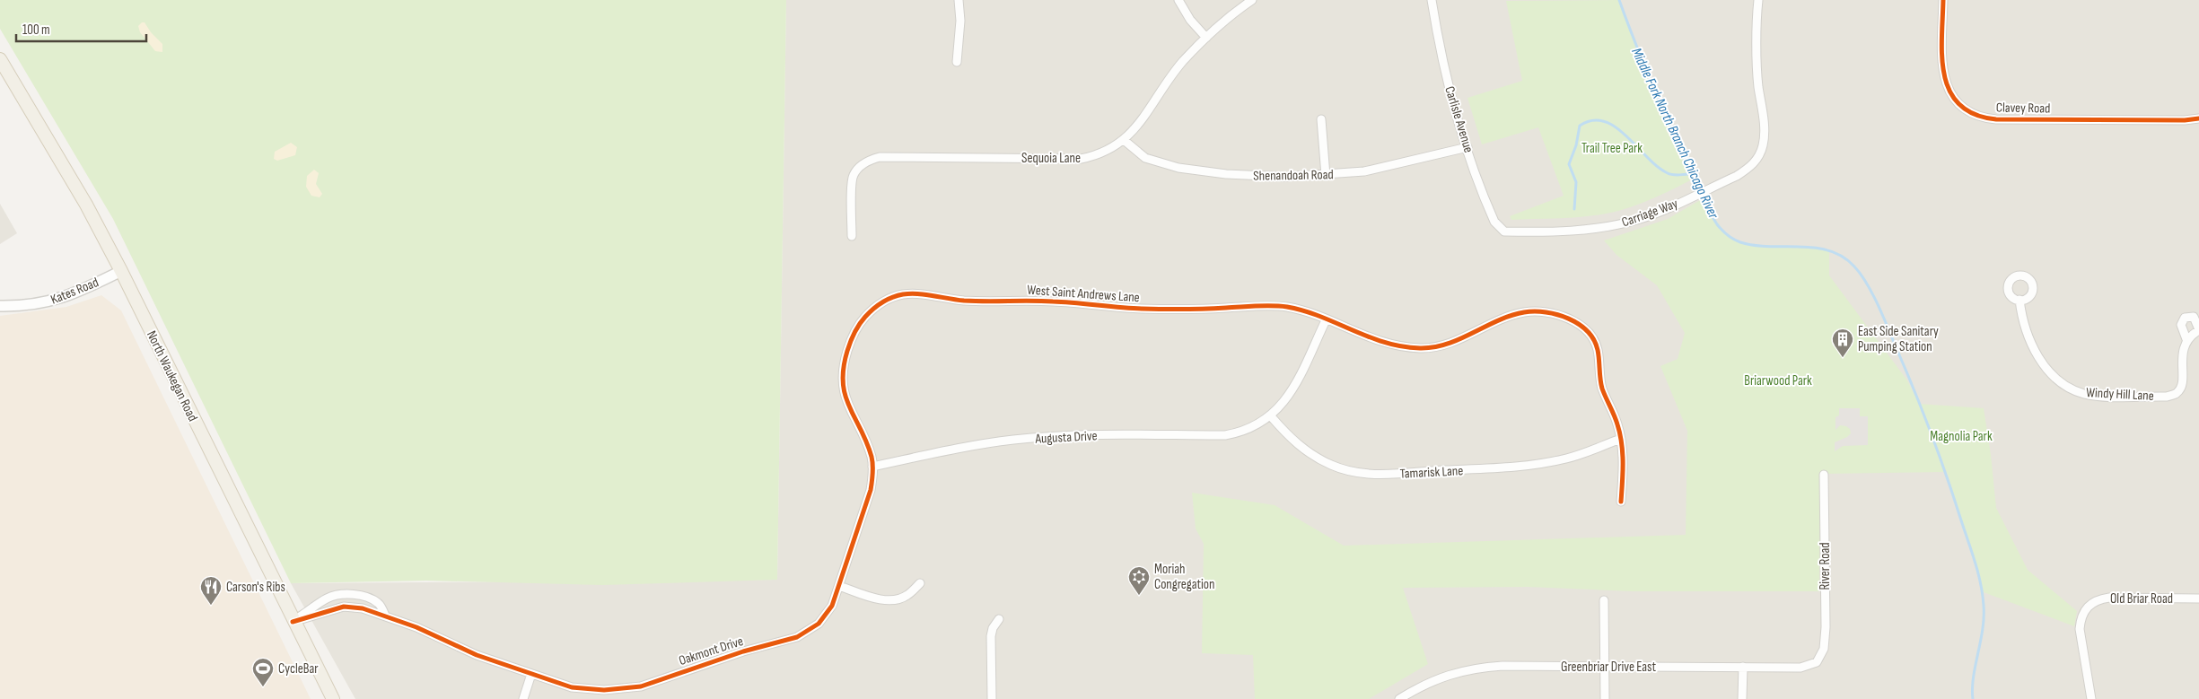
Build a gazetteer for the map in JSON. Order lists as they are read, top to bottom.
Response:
{
  "streets": {
    "main road": ["North Waukegan Road"],
    "street": [
      "Clavey Road",
      "Carlisle Avenue",
      "Sequoia Lane",
      "Shenandoah Road",
      "Carriage Way",
      "Kates Road",
      "West Saint Andrews Lane",
      "Windy Hill Lane",
      "Augusta Drive",
      "Tamarisk Lane",
      "River Road",
      "Old Briar Road",
      "Oakmont Drive",
      "Greenbriar Drive East"
    ]
  },
  "crossings": [
    ["Carlisle Avenue", "Shenandoah Road"],
    ["Carlisle Avenue", "Carriage Way"],
    ["Sequoia Lane", "Shenandoah Road"],
    ["Kates Road", "North Waukegan Road"],
    ["West Saint Andrews Lane", "Tamarisk Lane"],
    ["West Saint Andrews Lane", "Oakmont Drive"],
    ["North Waukegan Road", "Oakmont Drive"],
    ["Augusta Drive", "Tamarisk Lane"],
    ["Augusta Drive", "Oakmont Drive"],
    ["River Road", "Greenbriar Drive East"]
  ],
  "water": ["Middle Fork North Branch Chicago River"],
  "parks": ["Trail Tree Park", "Briarwood Park", "Magnolia Park"],
  "places": {
    "building": ["East Side Sanitary Pumping Station"],
    "synagogue": ["Moriah Congregation"],
    "restaurant": ["Carson's Ribs"],
    "sports": ["CycleBar"]
  },
  "scale_bar": "100 m"
}
